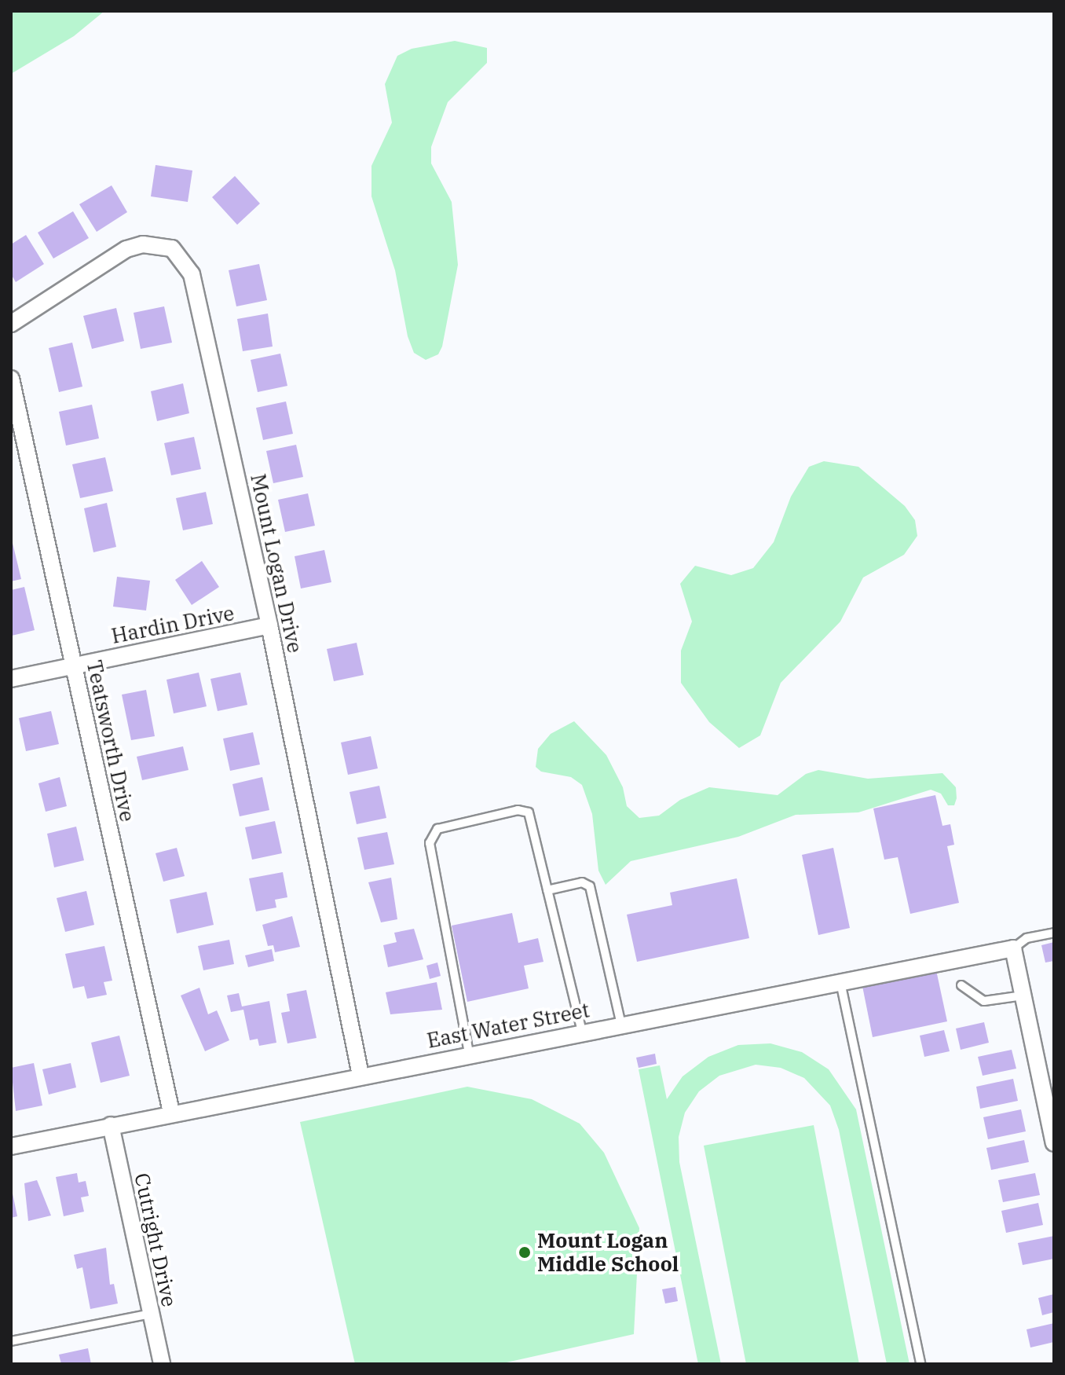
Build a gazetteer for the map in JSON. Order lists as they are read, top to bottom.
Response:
{
  "streets": {
    "street": [
      "Mount Logan Drive",
      "Hardin Drive",
      "Teatsworth Drive",
      "East Water Street",
      "Cutright Drive"
    ]
  },
  "crossings": [
    ["Mount Logan Drive", "Hardin Drive"],
    ["Mount Logan Drive", "East Water Street"],
    ["Hardin Drive", "Teatsworth Drive"],
    ["Teatsworth Drive", "East Water Street"],
    ["East Water Street", "Cutright Drive"]
  ],
  "places": ["Mount Logan Middle School"]
}
